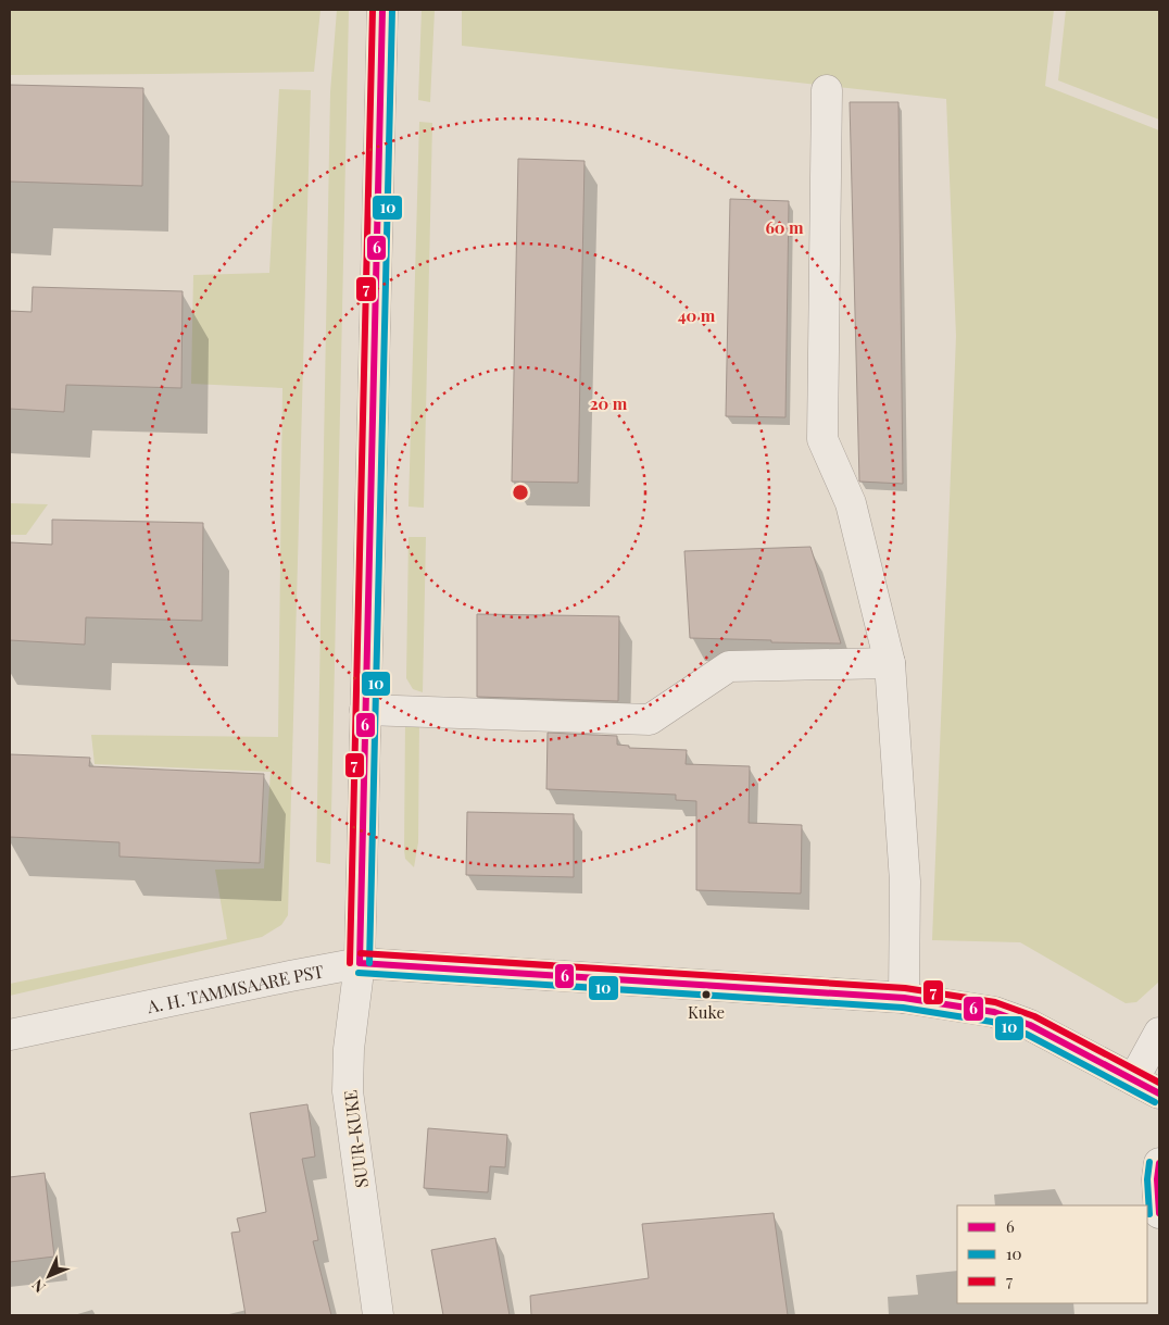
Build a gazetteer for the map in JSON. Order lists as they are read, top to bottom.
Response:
{
  "streets": {
    "street": ["A. H. TAMMSAARE PST", "SUUR-KUKE"]
  },
  "crossings": [
    ["A. H. TAMMSAARE PST", "SUUR-KUKE"]
  ],
  "places": ["Kuke"],
  "lines": ["transit line 6", "transit line 10", "transit line 7"],
  "legend": ["6", "10", "7"],
  "north": "bottom left",
  "rings": ["60 m", "40 m", "20 m"]
}
